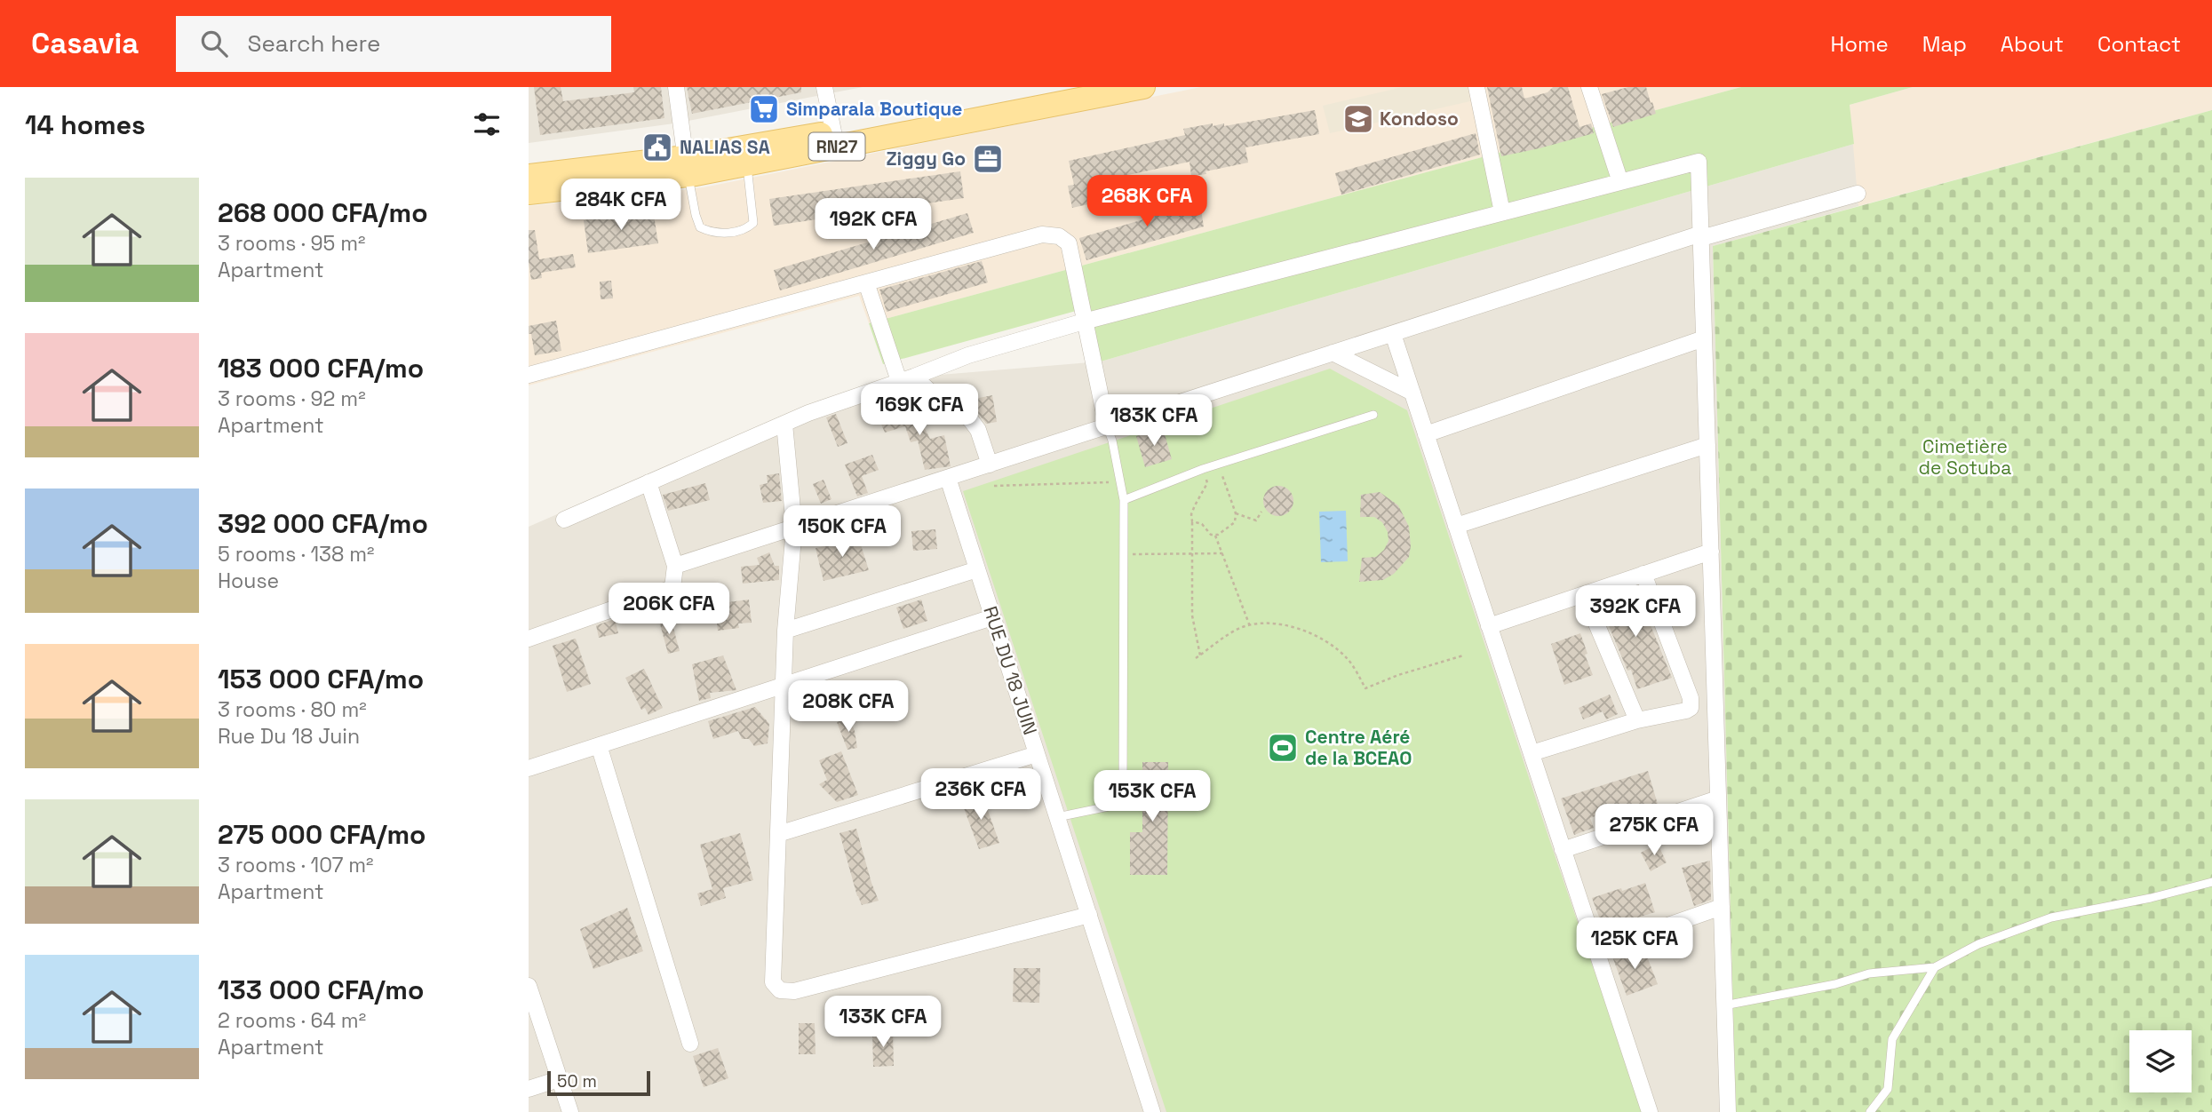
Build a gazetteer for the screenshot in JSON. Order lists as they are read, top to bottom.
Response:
{
  "streets": {
    "main road": ["RN27"],
    "street": ["RUE DU 18 JUIN"]
  },
  "parks": ["Cimetière de Sotuba"],
  "places": {
    "supermarket": ["Simparala Boutique"],
    "school or university": ["Kondoso"],
    "public building": ["NALIAS SA"],
    "office": ["Ziggy Go"],
    "sports": ["Centre Aéré de la BCEAO"]
  },
  "scale_bar": "50 m",
  "page": {
    "header": "Casavia",
    "search": "Search here",
    "nav": [
      "Home",
      "Map",
      "About",
      "Contact"
    ],
    "heading": "14 homes",
    "list": [
      {
        "name": "268 000 CFA/mo",
        "note": "3 rooms · 95 m² · Apartment"
      },
      {
        "name": "183 000 CFA/mo",
        "note": "3 rooms · 92 m² · Apartment"
      },
      {
        "name": "392 000 CFA/mo",
        "note": "5 rooms · 138 m² · House"
      },
      {
        "name": "153 000 CFA/mo",
        "note": "3 rooms · 80 m² · Rue Du 18 Juin"
      },
      {
        "name": "275 000 CFA/mo",
        "note": "3 rooms · 107 m² · Apartment"
      },
      {
        "name": "133 000 CFA/mo",
        "note": "2 rooms · 64 m² · Apartment"
      }
    ],
    "price": [
      "268K CFA",
      "284K CFA",
      "192K CFA",
      "169K CFA",
      "183K CFA",
      "150K CFA",
      "206K CFA",
      "392K CFA",
      "208K CFA",
      "236K CFA",
      "153K CFA",
      "275K CFA",
      "125K CFA",
      "133K CFA"
    ],
    "scale": "50 m"
  }
}
